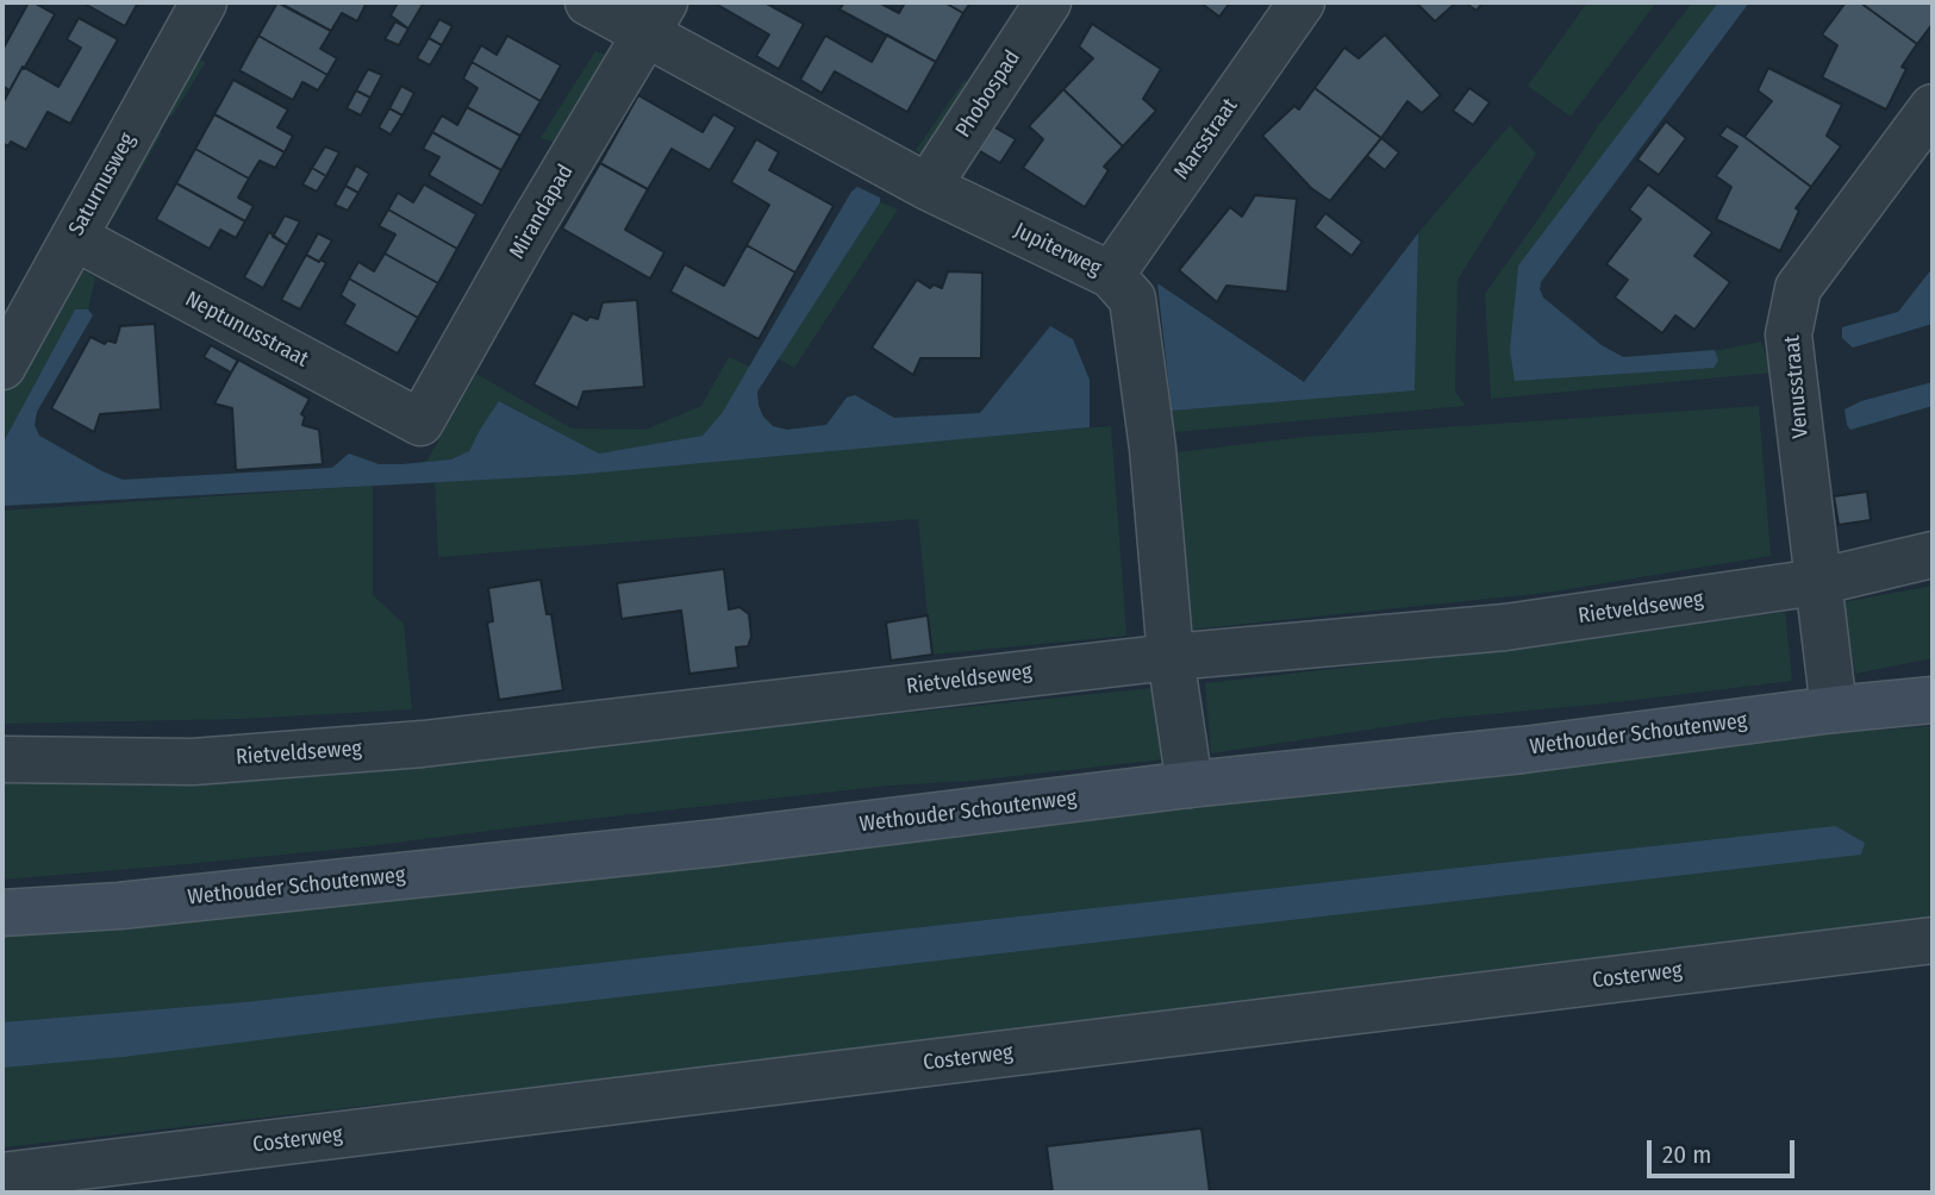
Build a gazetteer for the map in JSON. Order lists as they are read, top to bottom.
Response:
{
  "streets": {
    "street": [
      "Phobospad",
      "Marsstraat",
      "Saturnusweg",
      "Mirandapad",
      "Jupiterweg",
      "Neptunusstraat",
      "Venusstraat",
      "Rietveldseweg",
      "Wethouder Schoutenweg",
      "Costerweg"
    ]
  },
  "crossings": [
    ["Phobospad", "Jupiterweg"],
    ["Marsstraat", "Jupiterweg"],
    ["Saturnusweg", "Neptunusstraat"],
    ["Mirandapad", "Jupiterweg"],
    ["Mirandapad", "Neptunusstraat"],
    ["Jupiterweg", "Rietveldseweg"],
    ["Jupiterweg", "Wethouder Schoutenweg"],
    ["Venusstraat", "Rietveldseweg"],
    ["Venusstraat", "Wethouder Schoutenweg"]
  ],
  "scale_bar": "20 m"
}
